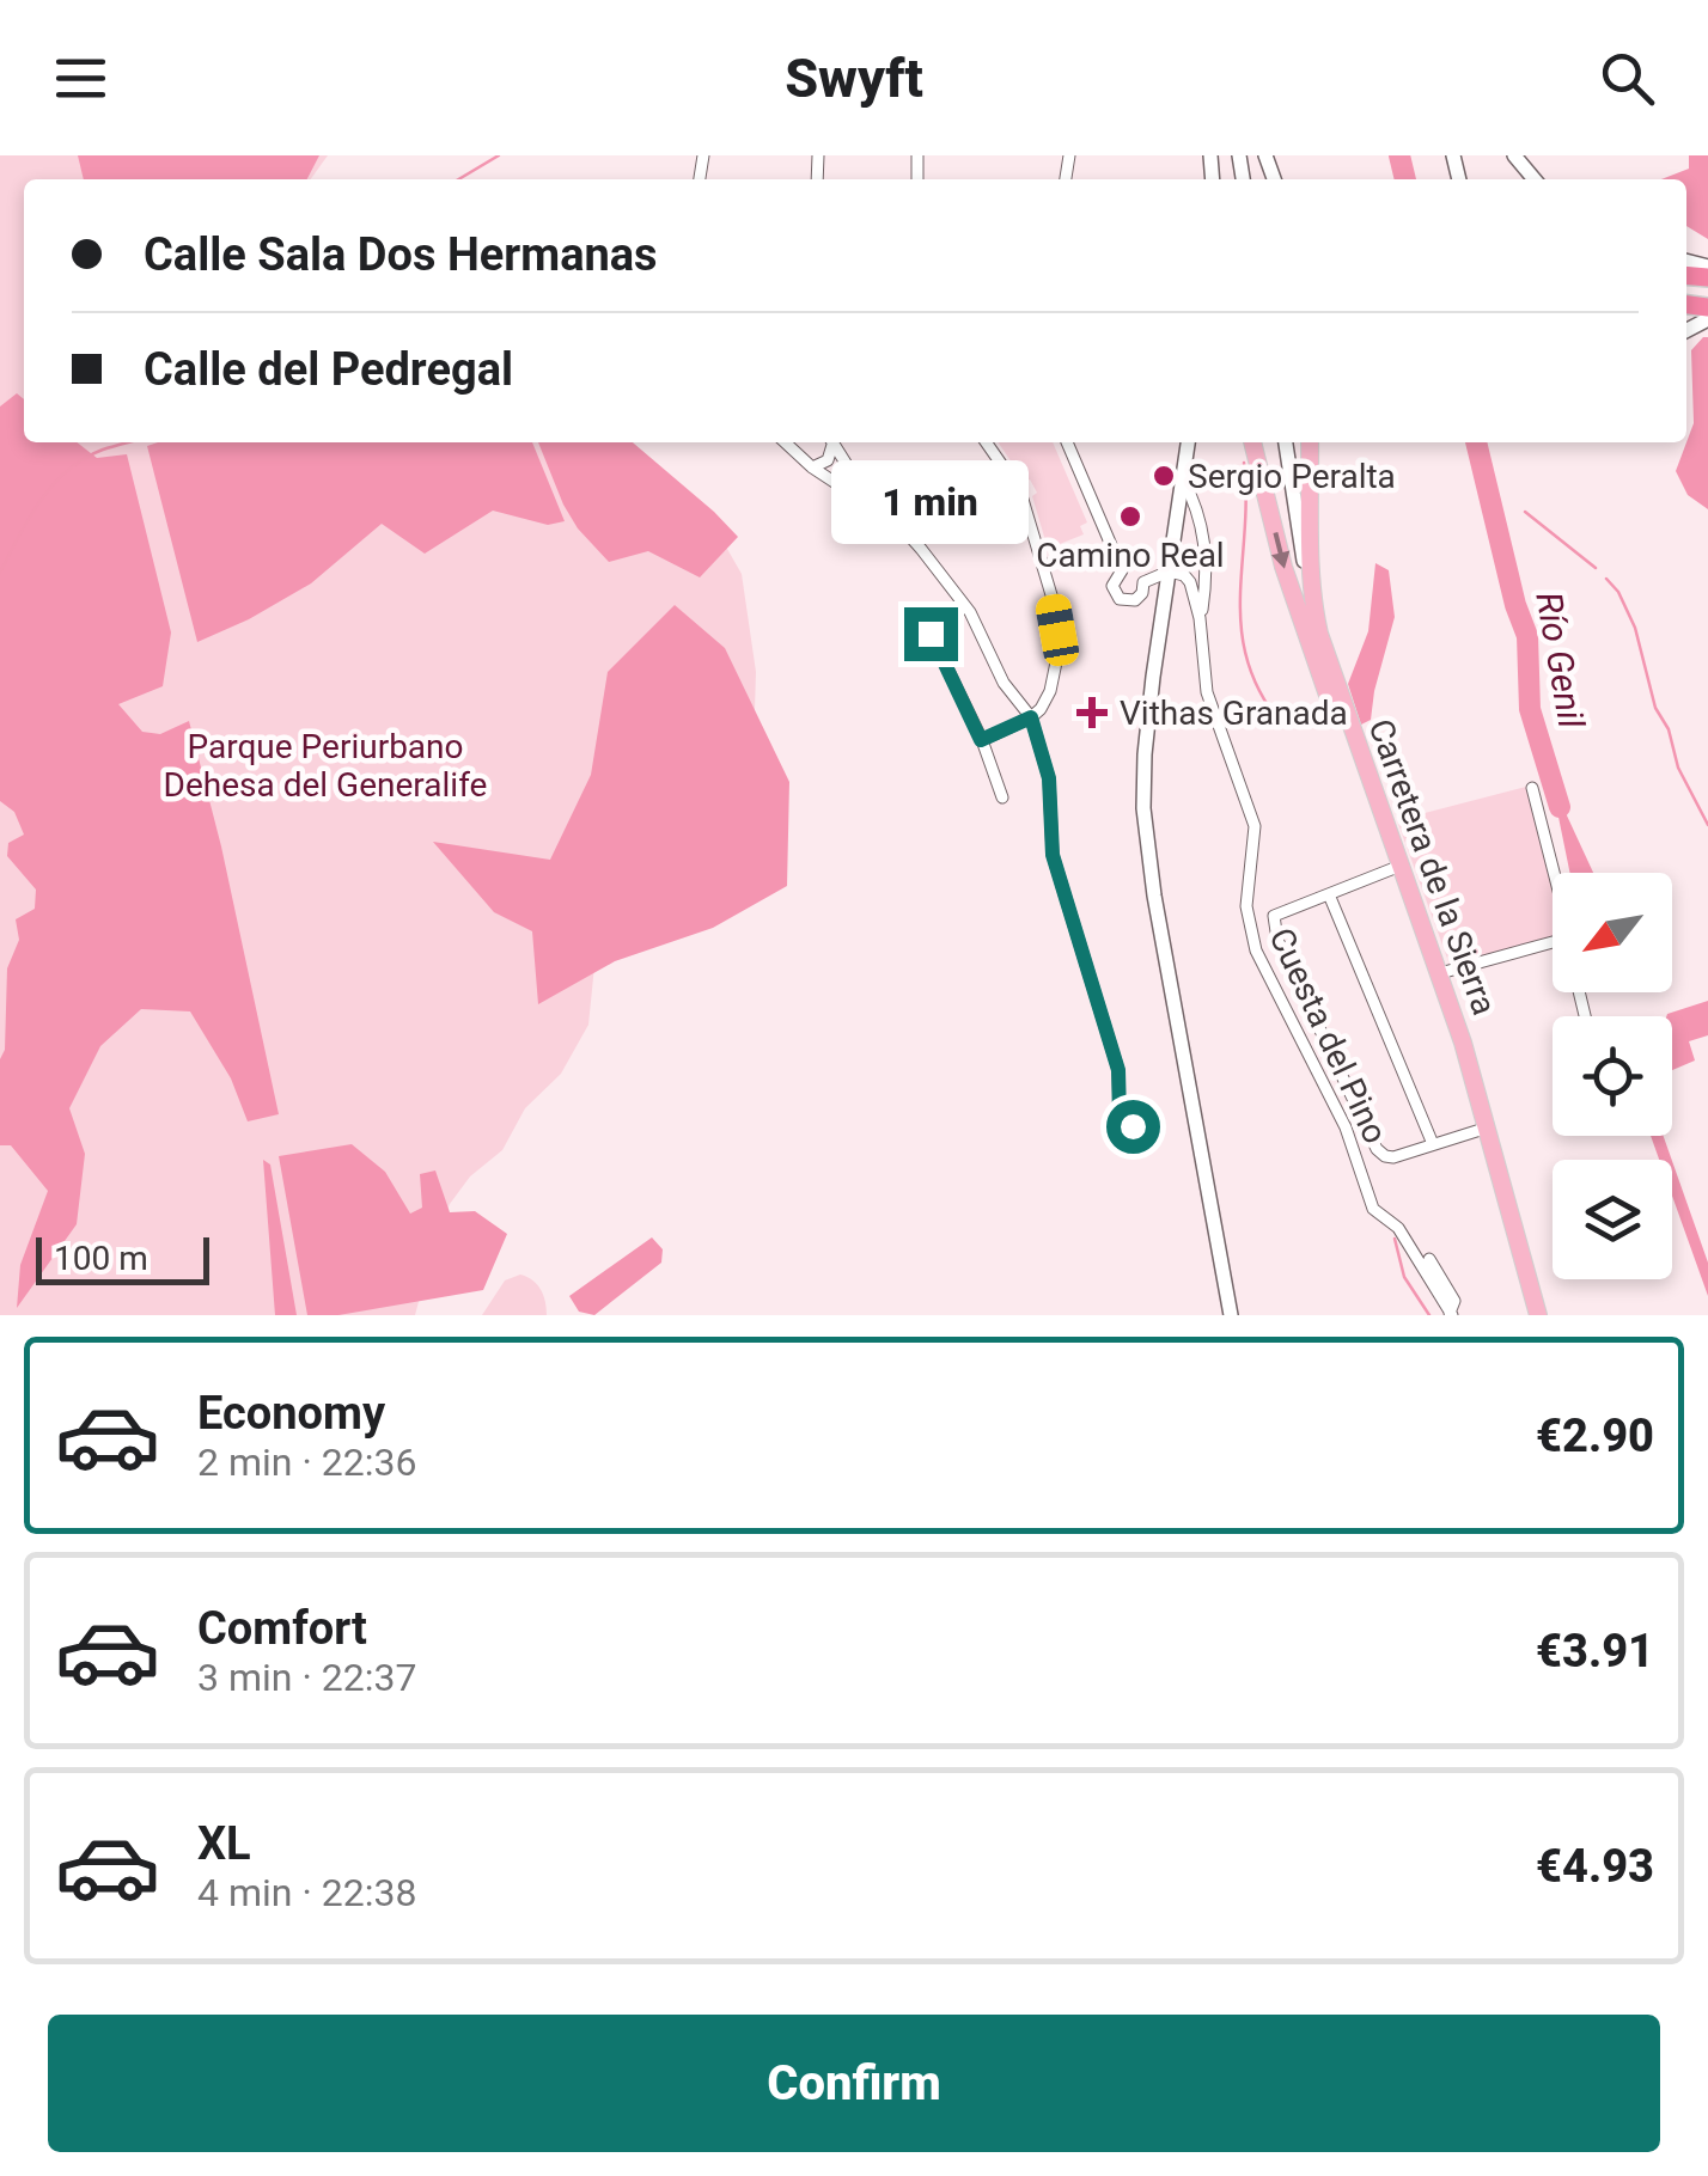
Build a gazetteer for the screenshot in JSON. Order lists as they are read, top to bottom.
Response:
{
  "streets": {
    "main road": ["Carretera de la Sierra"],
    "street": ["Cuesta del Pino"]
  },
  "water": ["Río Genil"],
  "parks": ["Parque Periurbano Dehesa del Generalife"],
  "places": {
    "other": ["Sergio Peralta", "Camino Real"],
    "health": ["Vithas Granada"]
  },
  "scale_bar": "100 m",
  "north": "bottom left",
  "page": {
    "header": "Swyft",
    "banner": ["Calle Sala Dos Hermanas", "Calle del Pedregal"],
    "bubble": "1 min",
    "scale": "100 m",
    "list": [
      {
        "name": "Economy",
        "note": "2 min · 22:36",
        "value": "€2.90"
      },
      {
        "name": "Comfort",
        "note": "3 min · 22:37",
        "value": "€3.91"
      },
      {
        "name": "XL",
        "note": "4 min · 22:38",
        "value": "€4.93"
      }
    ],
    "buttons": "Confirm"
  }
}
